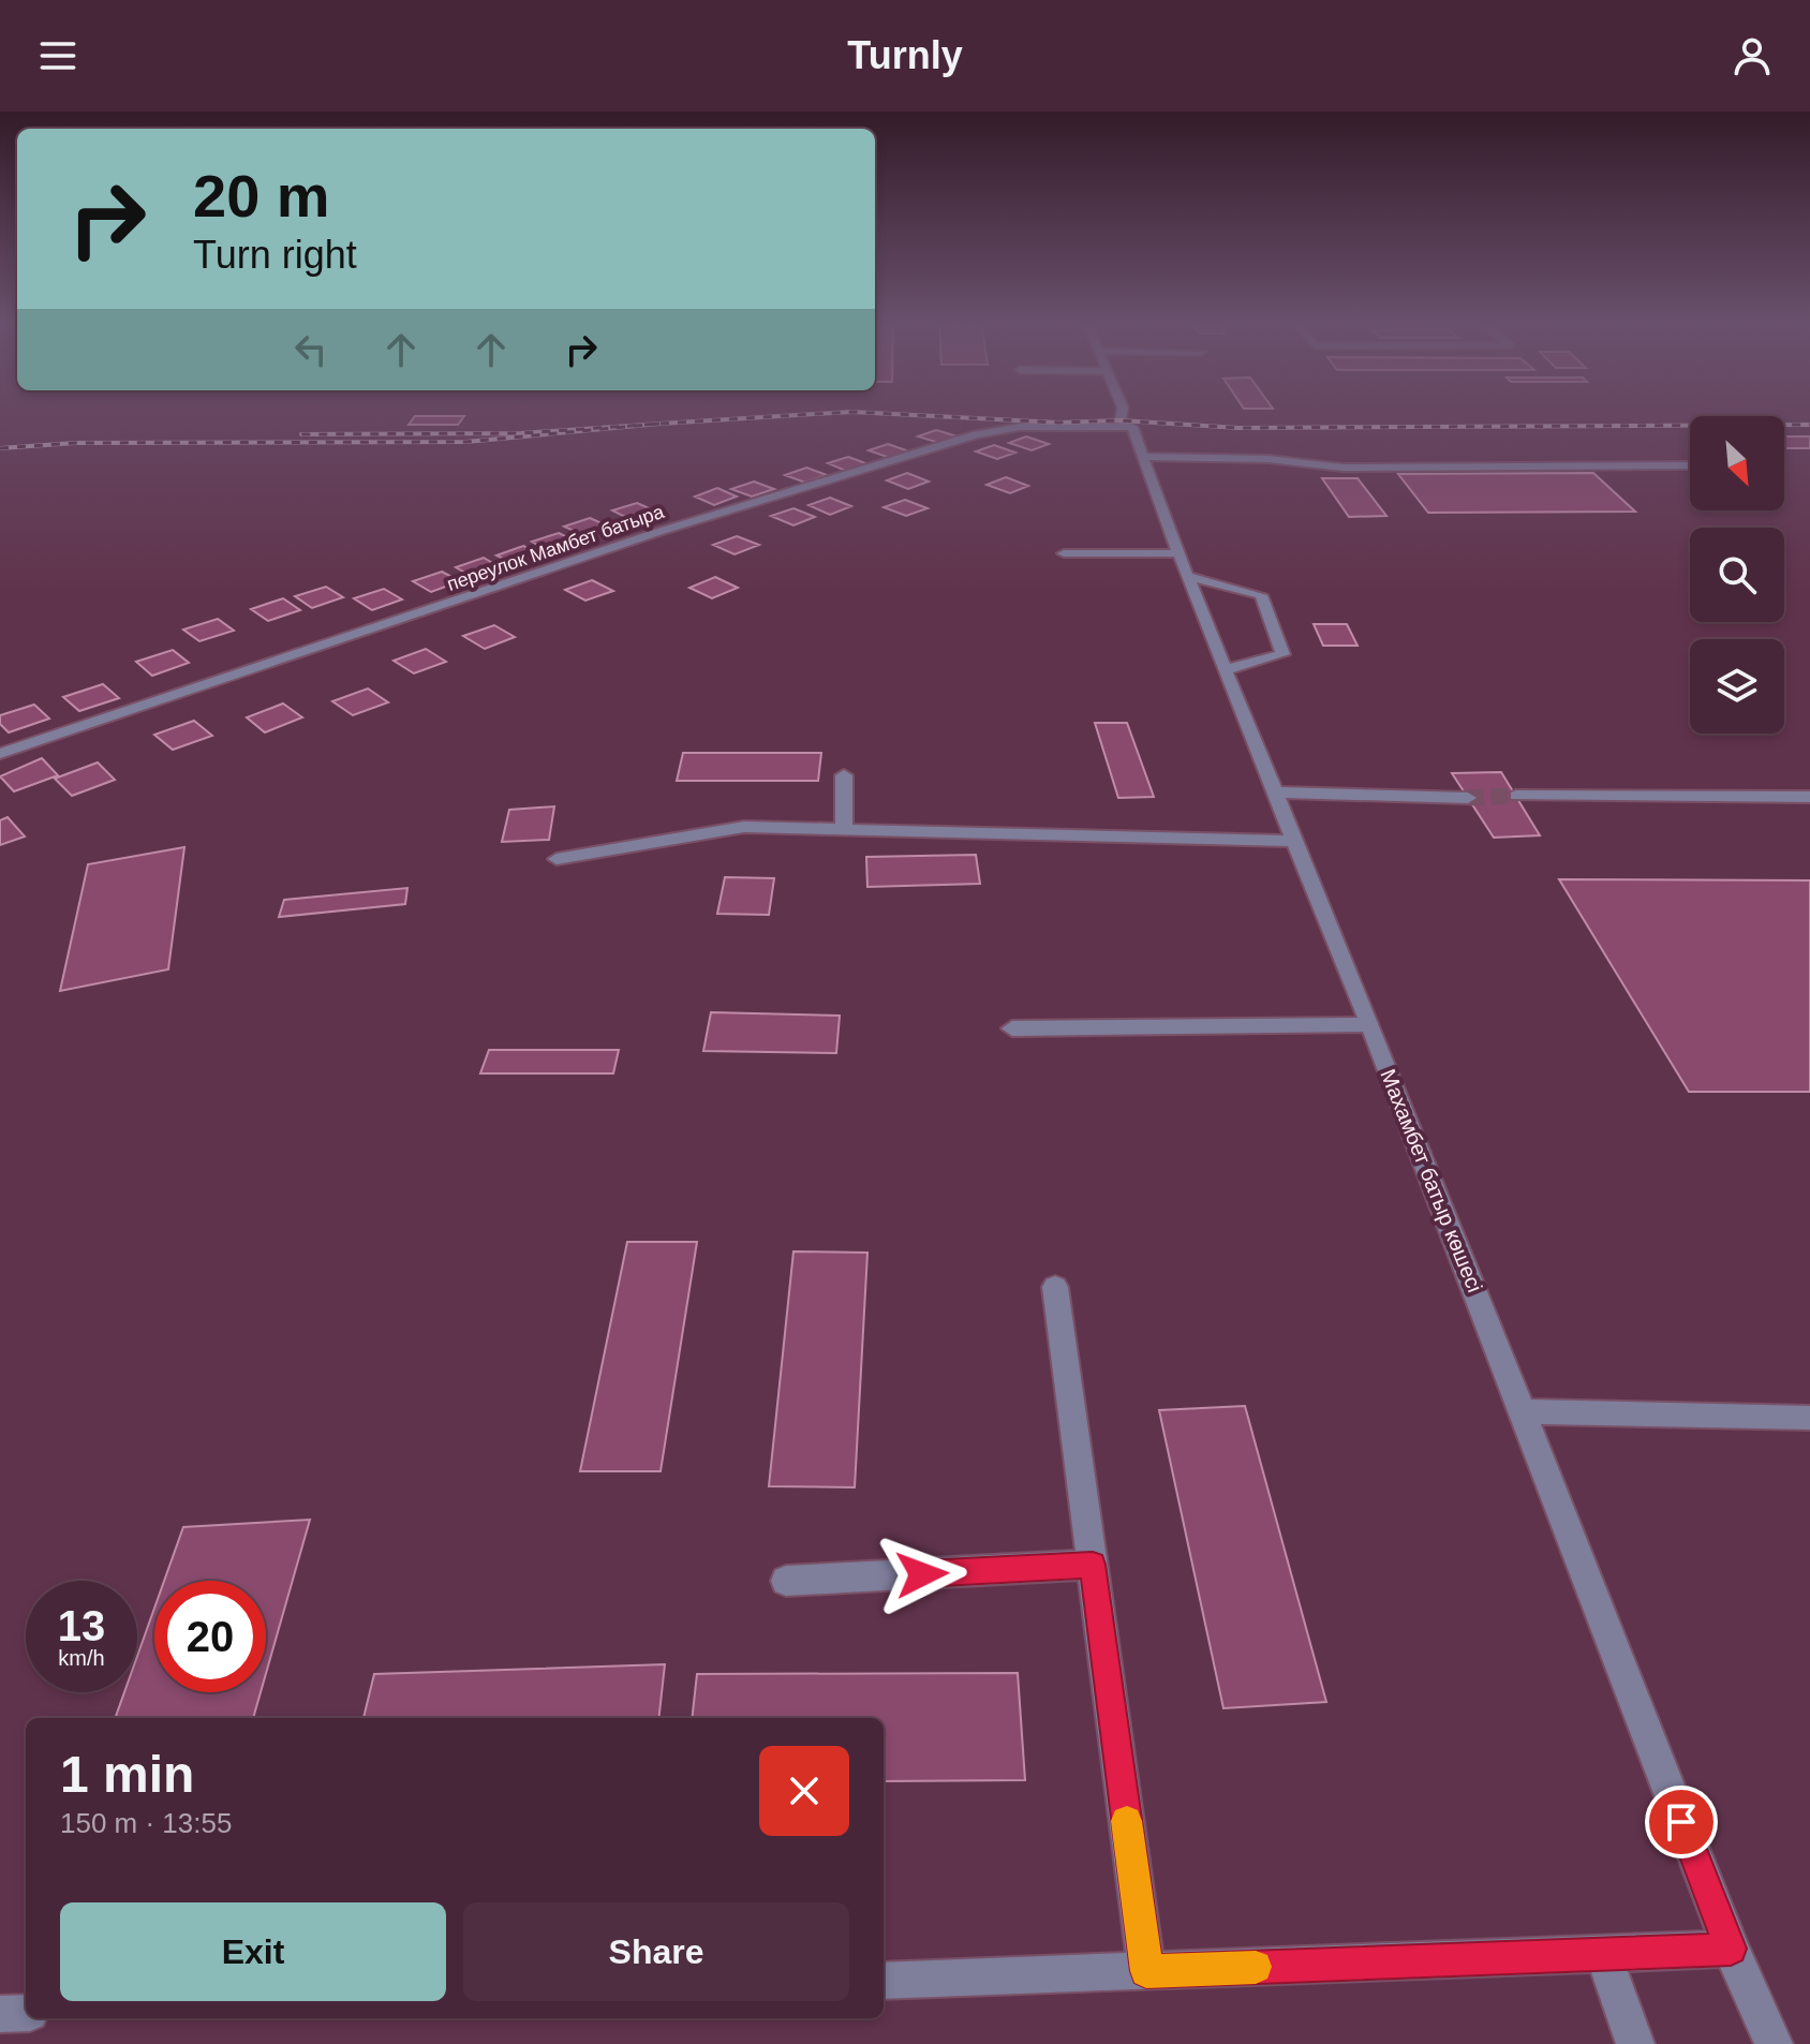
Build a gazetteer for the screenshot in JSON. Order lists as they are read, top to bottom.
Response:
{
  "streets": {
    "street": ["переулок Мамбет батыра", "Махамбет батыр көшесі"]
  },
  "crossings": [
    ["переулок Мамбет батыра", "Махамбет батыр көшесі"]
  ],
  "north": "bottom right",
  "page": {
    "header": "Turnly",
    "turn": ["20 m", "Turn right"],
    "speed": "13 km/h",
    "limit": "20",
    "heading": ["1 min", "150 m · 13:55"],
    "buttons": ["Exit", "Share"]
  }
}
